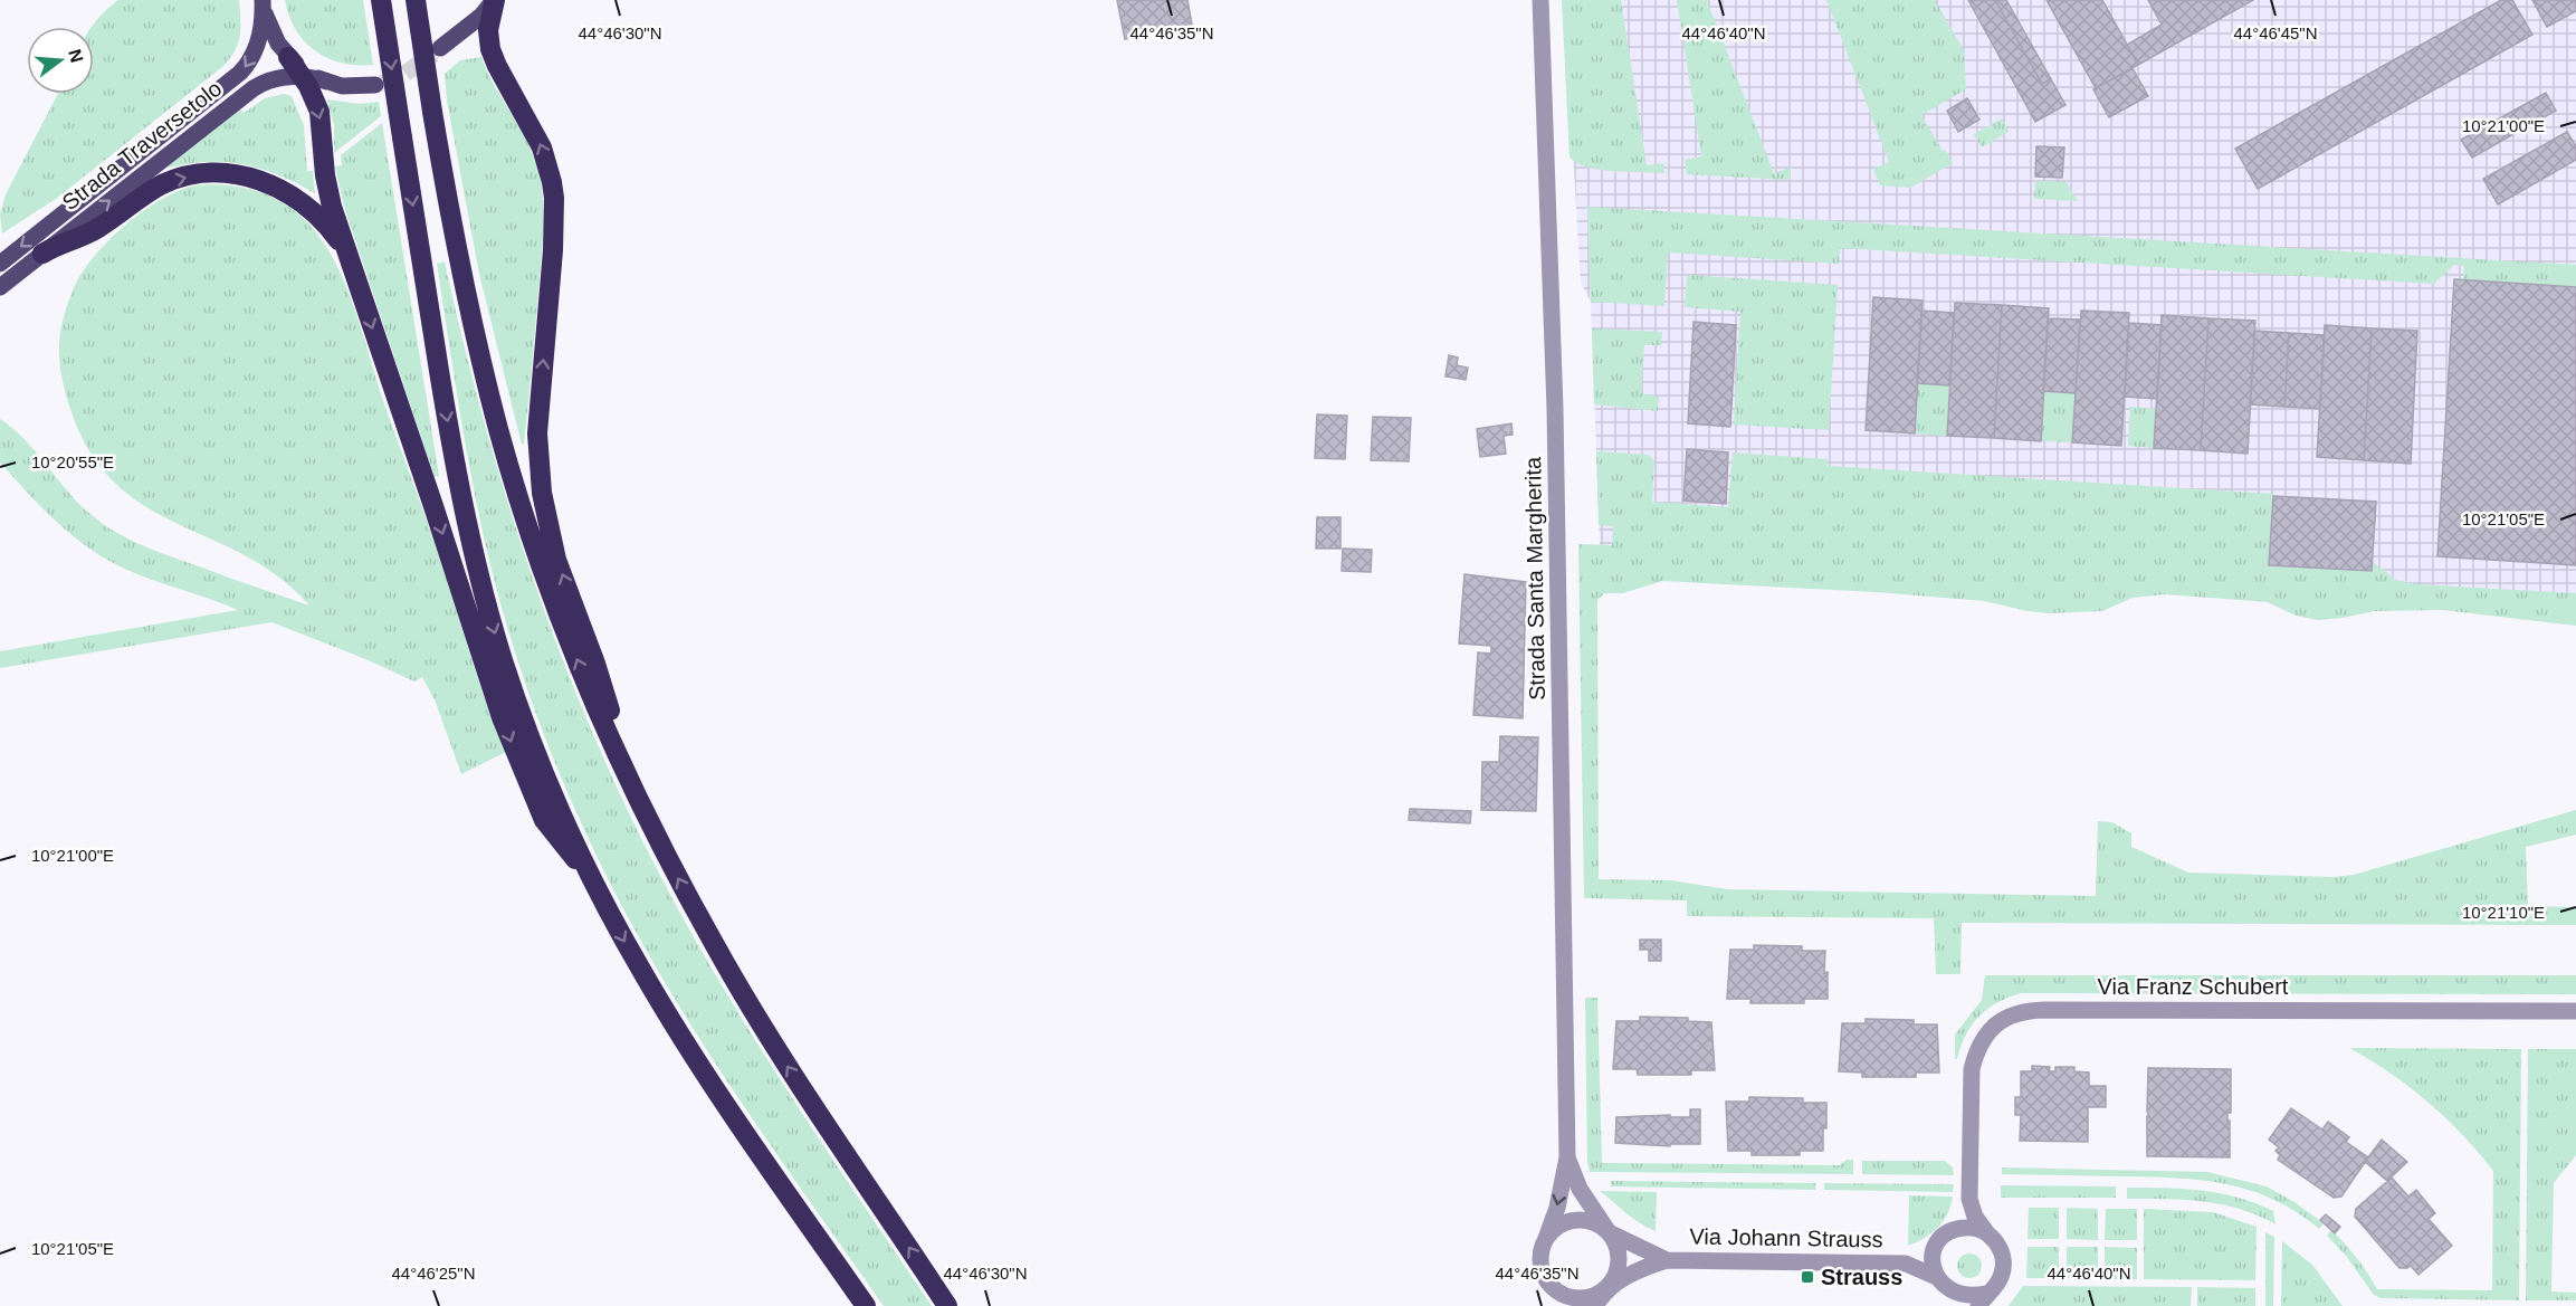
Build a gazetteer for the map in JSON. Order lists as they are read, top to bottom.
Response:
{
  "streets": {
    "main road": ["Strada Traversetolo"],
    "street": ["Strada Santa Margherita", "Via Franz Schubert", "Via Johann Strauss"]
  },
  "crossings": [
    ["Strada Santa Margherita", "Via Johann Strauss"],
    ["Via Franz Schubert", "Via Johann Strauss"]
  ],
  "places": {
    "transit": ["Strauss"]
  },
  "north": "right",
  "coordinates": [
    "44°46'30\"N",
    "44°46'35\"N",
    "44°46'40\"N",
    "44°46'45\"N",
    "10°21'00\"E",
    "10°20'55\"E",
    "10°21'05\"E",
    "10°21'10\"E",
    "44°46'25\"N"
  ]
}
